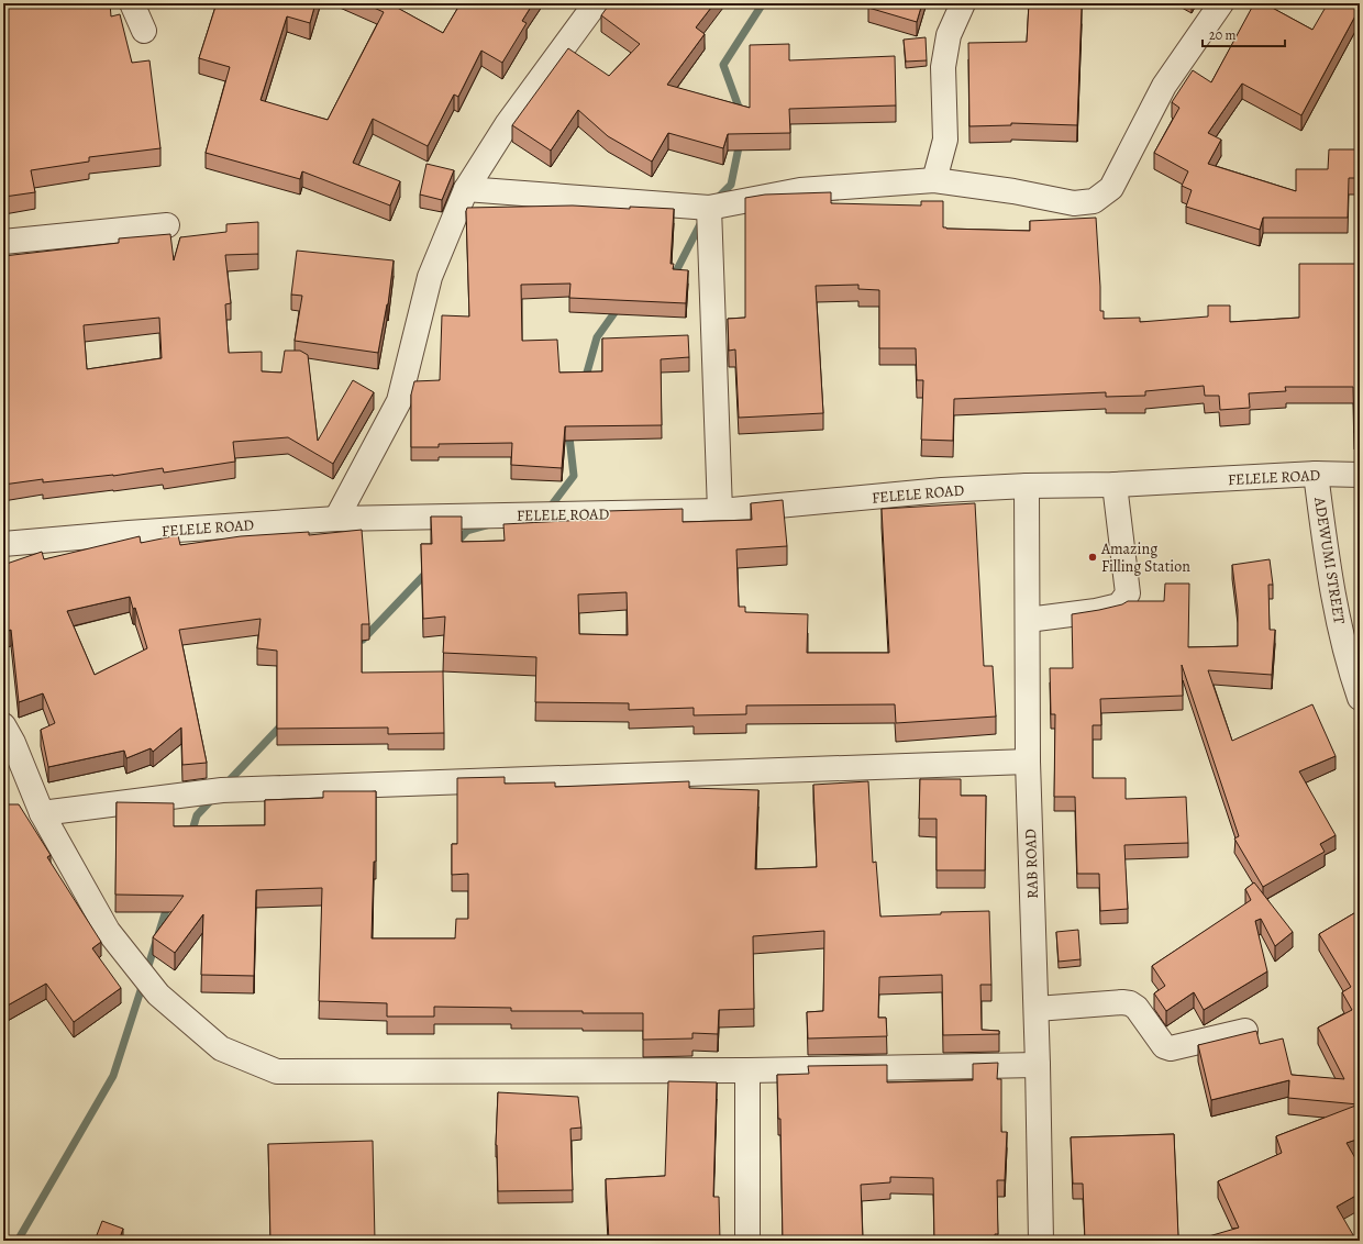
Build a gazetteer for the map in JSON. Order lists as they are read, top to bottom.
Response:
{
  "streets": {
    "street": ["FELELE ROAD", "ADEWUMI STREET", "RAB ROAD"]
  },
  "crossings": [
    ["FELELE ROAD", "ADEWUMI STREET"],
    ["FELELE ROAD", "RAB ROAD"]
  ],
  "places": ["Amazing Filling Station"],
  "scale_bar": "20 m"
}
